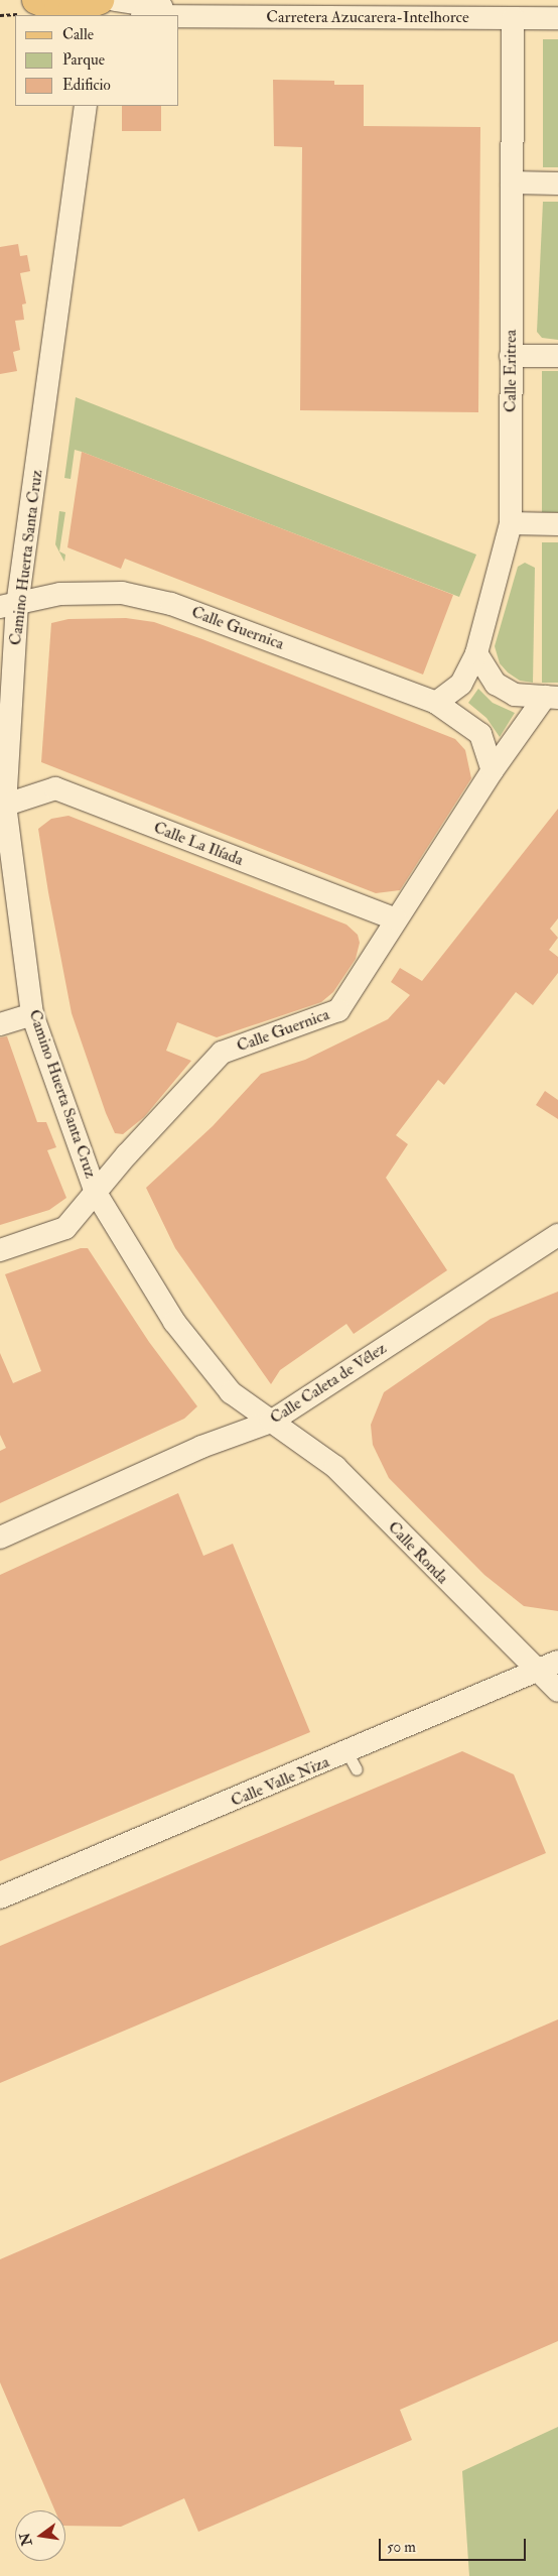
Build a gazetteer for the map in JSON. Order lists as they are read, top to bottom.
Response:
{
  "streets": {
    "street": [
      "Carretera Azucarera-Intelhorce",
      "Calle Eritrea",
      "Camino Huerta Santa Cruz",
      "Calle Guernica",
      "Calle La Ilíada",
      "Calle Caleta de Vélez",
      "Calle Ronda",
      "Calle Valle Niza"
    ]
  },
  "crossings": [
    ["Carretera Azucarera-Intelhorce", "Calle Eritrea"],
    ["Calle Eritrea", "Calle Guernica"],
    ["Camino Huerta Santa Cruz", "Calle Guernica"],
    ["Camino Huerta Santa Cruz", "Calle La Ilíada"],
    ["Camino Huerta Santa Cruz", "Calle Caleta de Vélez"],
    ["Camino Huerta Santa Cruz", "Calle Ronda"],
    ["Calle Guernica", "Calle La Ilíada"],
    ["Calle Caleta de Vélez", "Calle Ronda"],
    ["Calle Ronda", "Calle Valle Niza"]
  ],
  "legend": ["Calle", "Parque", "Edificio"],
  "scale_bar": "50 m",
  "north": "left"
}
